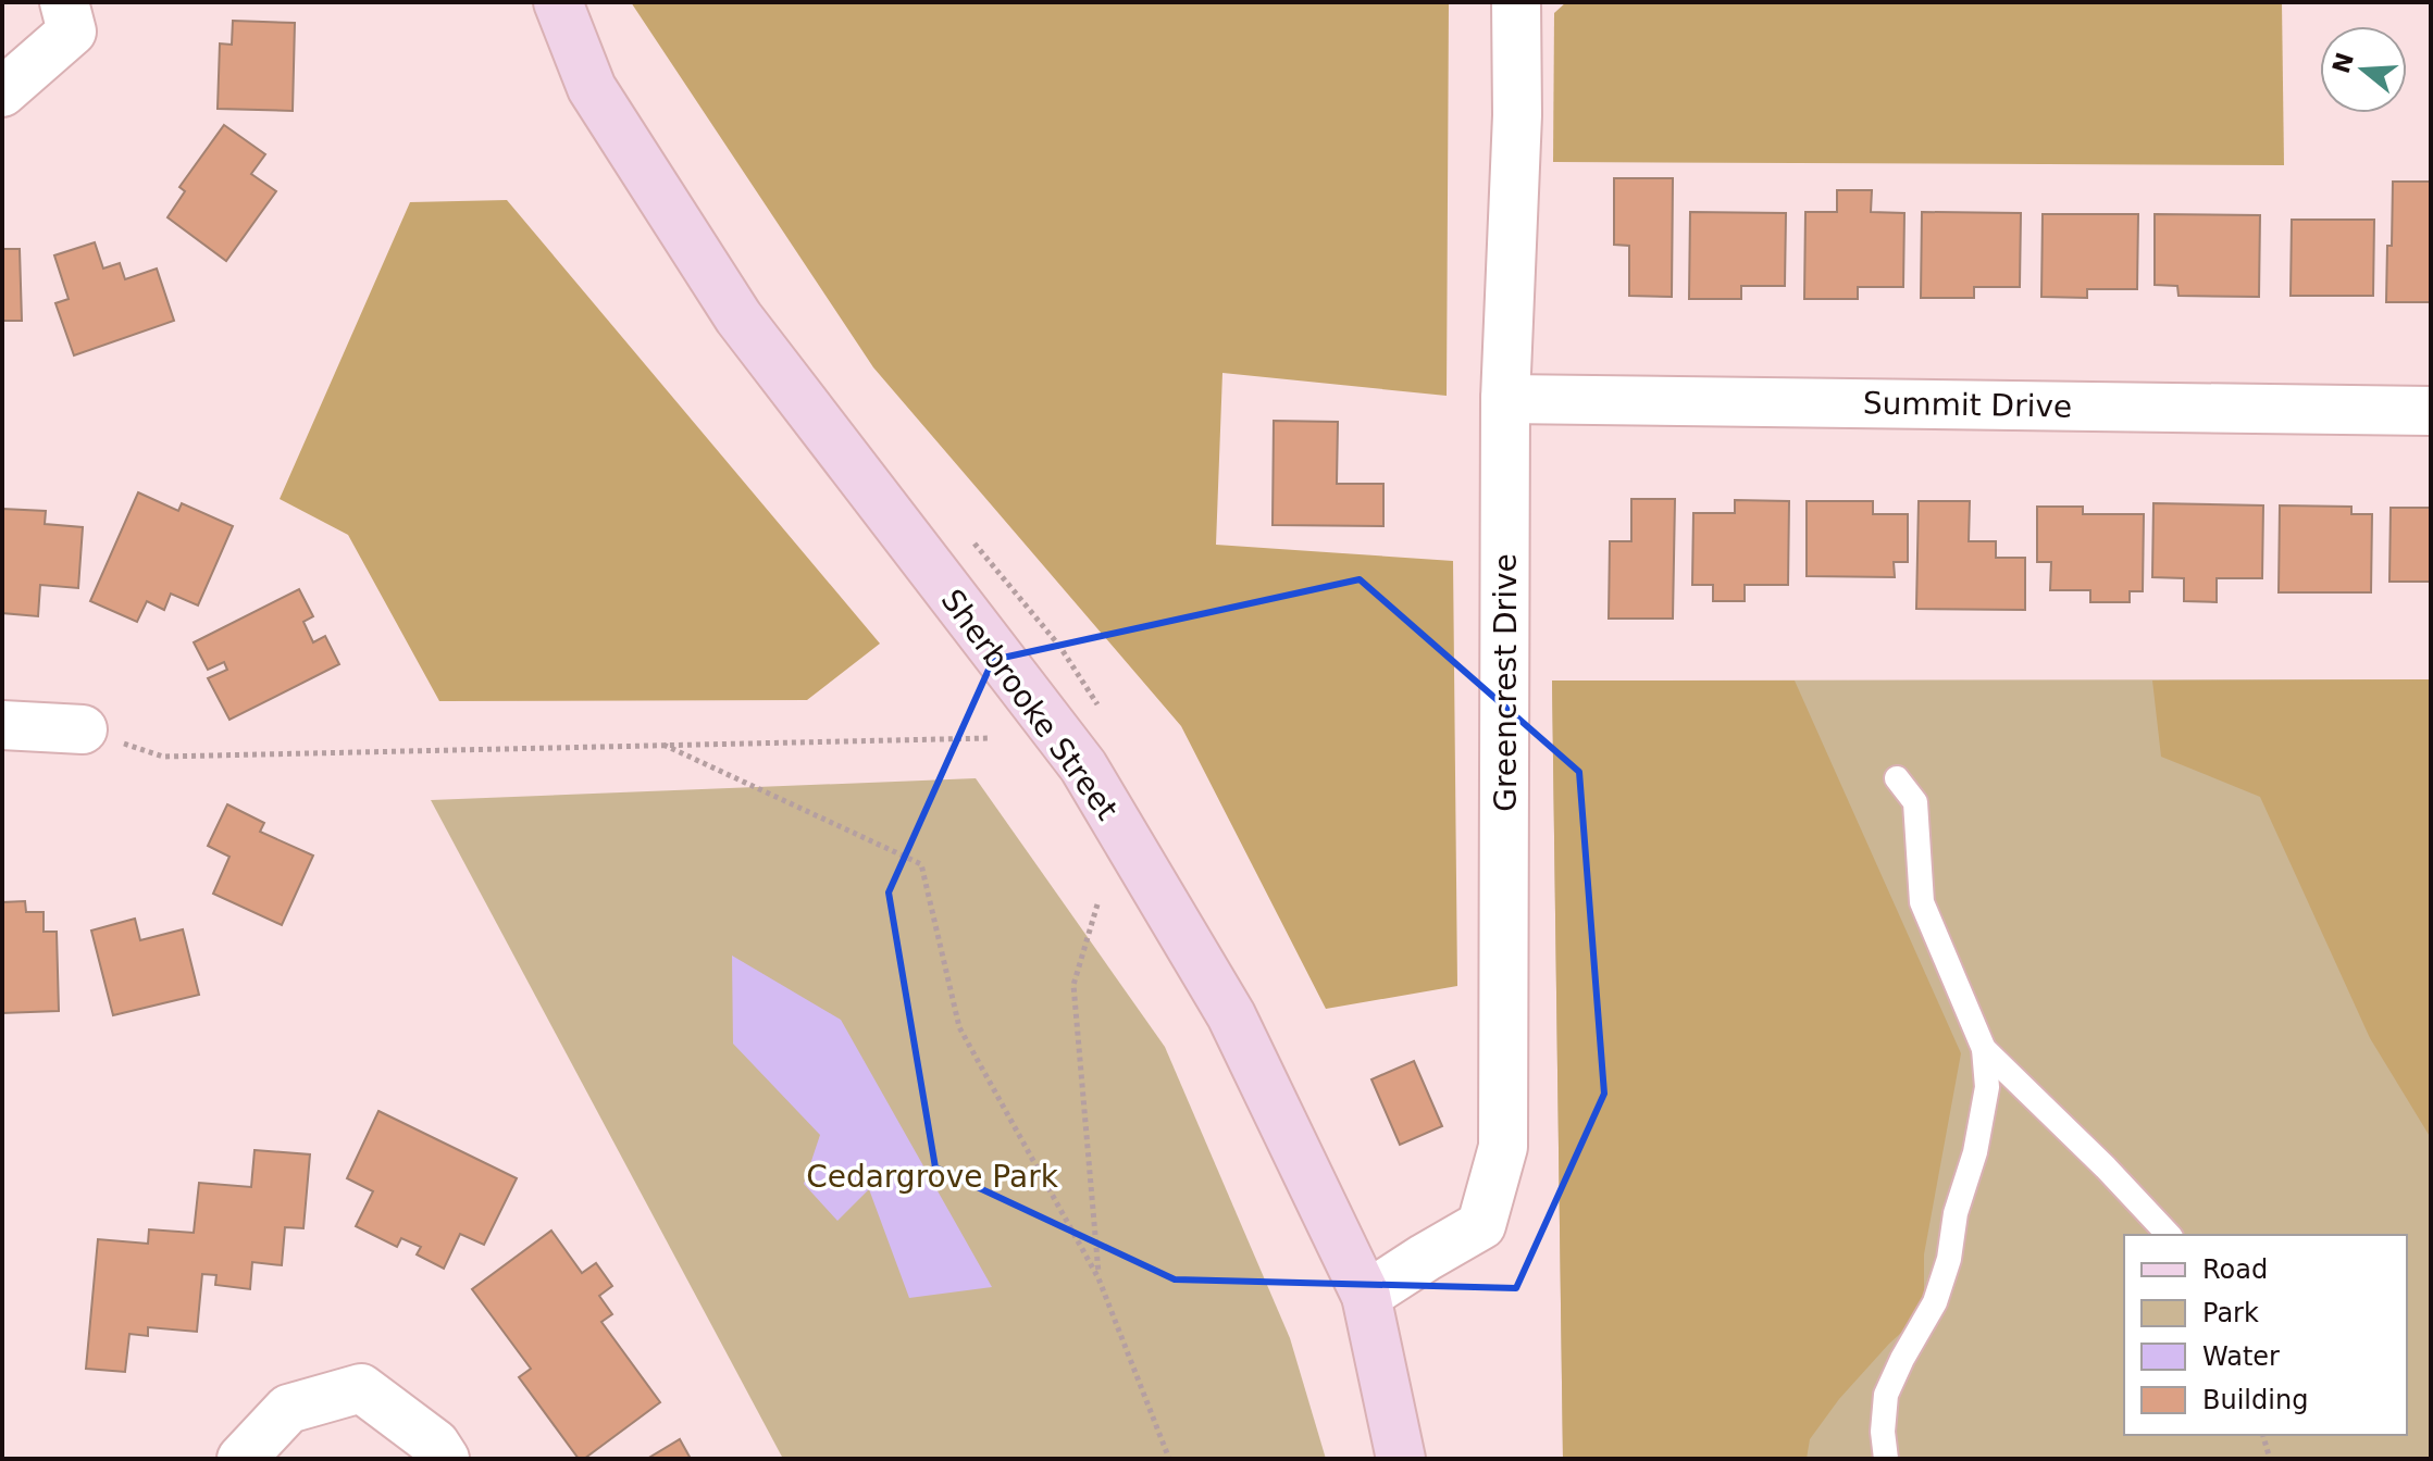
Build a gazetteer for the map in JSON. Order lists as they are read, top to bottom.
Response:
{
  "streets": {
    "main road": ["Sherbrooke Street"],
    "street": ["Summit Drive", "Greencrest Drive"]
  },
  "crossings": [
    ["Summit Drive", "Greencrest Drive"],
    ["Greencrest Drive", "Sherbrooke Street"]
  ],
  "parks": ["Cedargrove Park"],
  "legend": [
    "Road",
    "Park",
    "Water",
    "Building"
  ],
  "north": "left"
}
